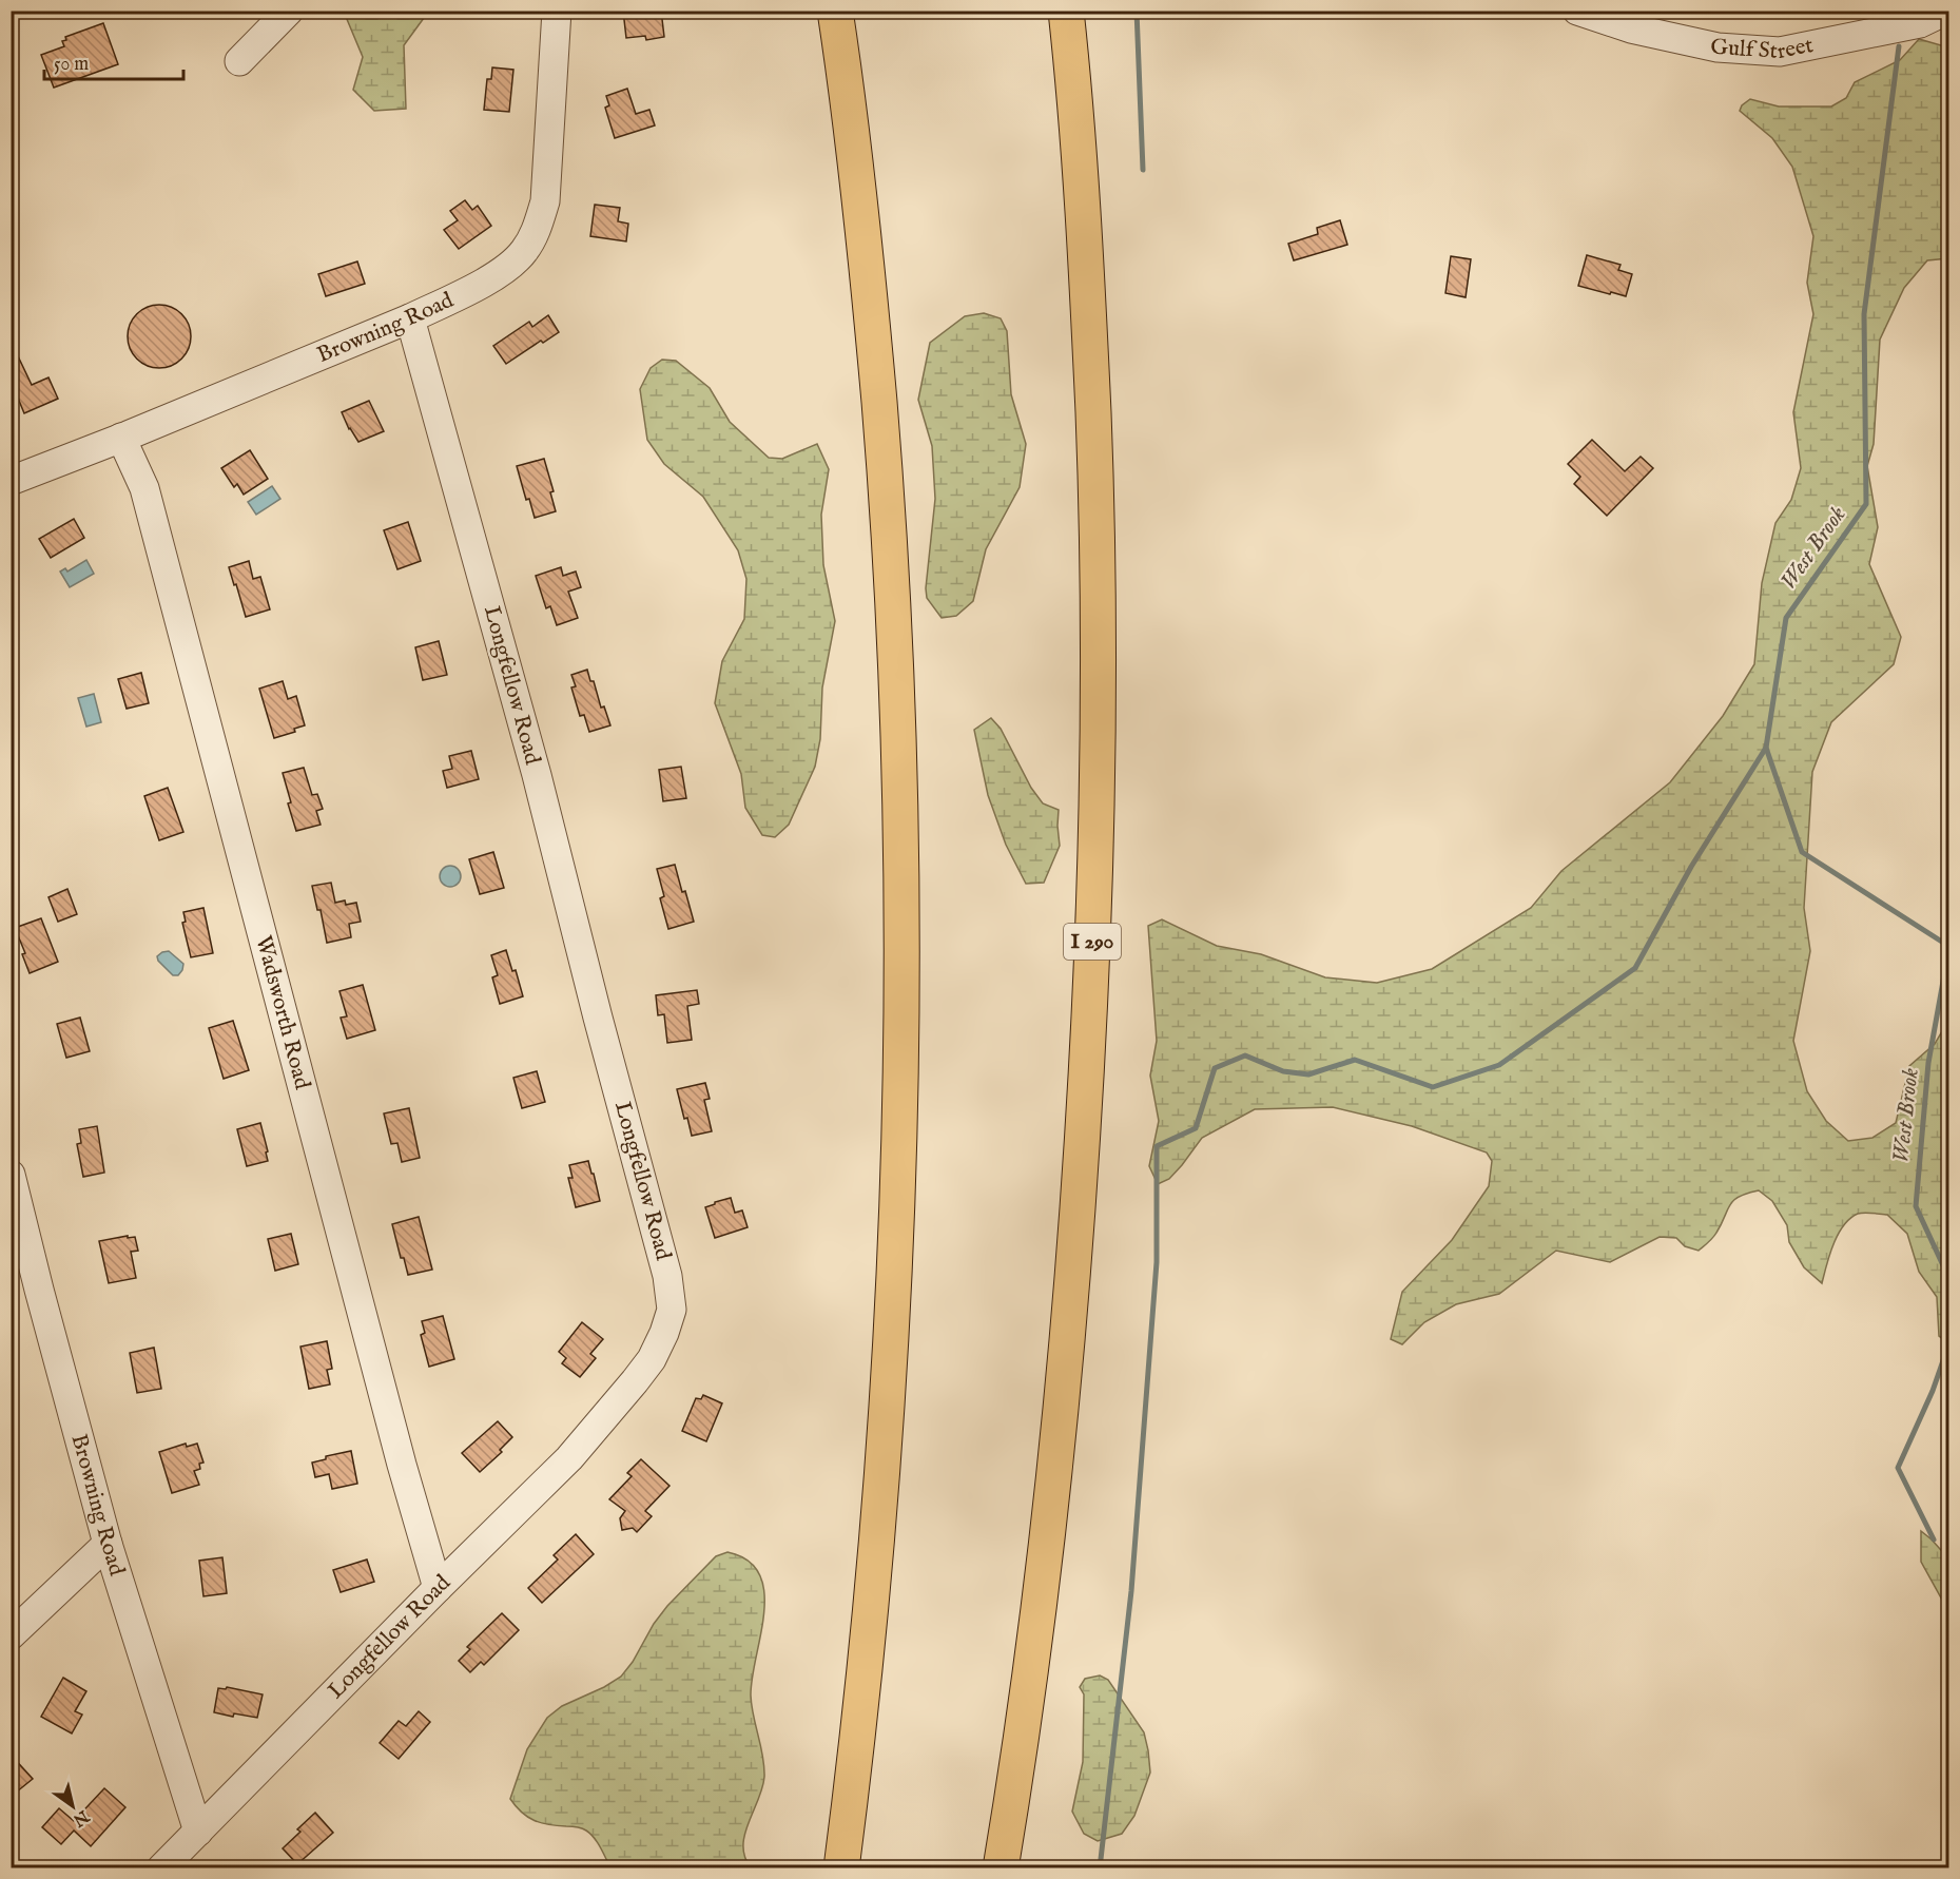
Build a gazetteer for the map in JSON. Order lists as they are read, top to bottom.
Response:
{
  "streets": {
    "highway": ["I 290"],
    "street": [
      "Gulf Street",
      "Browning Road",
      "Longfellow Road",
      "Wadsworth Road"
    ]
  },
  "crossings": [
    ["Browning Road", "Longfellow Road"],
    ["Browning Road", "Wadsworth Road"],
    ["Longfellow Road", "Wadsworth Road"]
  ],
  "water": ["West Brook"],
  "scale_bar": "50 m",
  "north": "bottom right"
}
